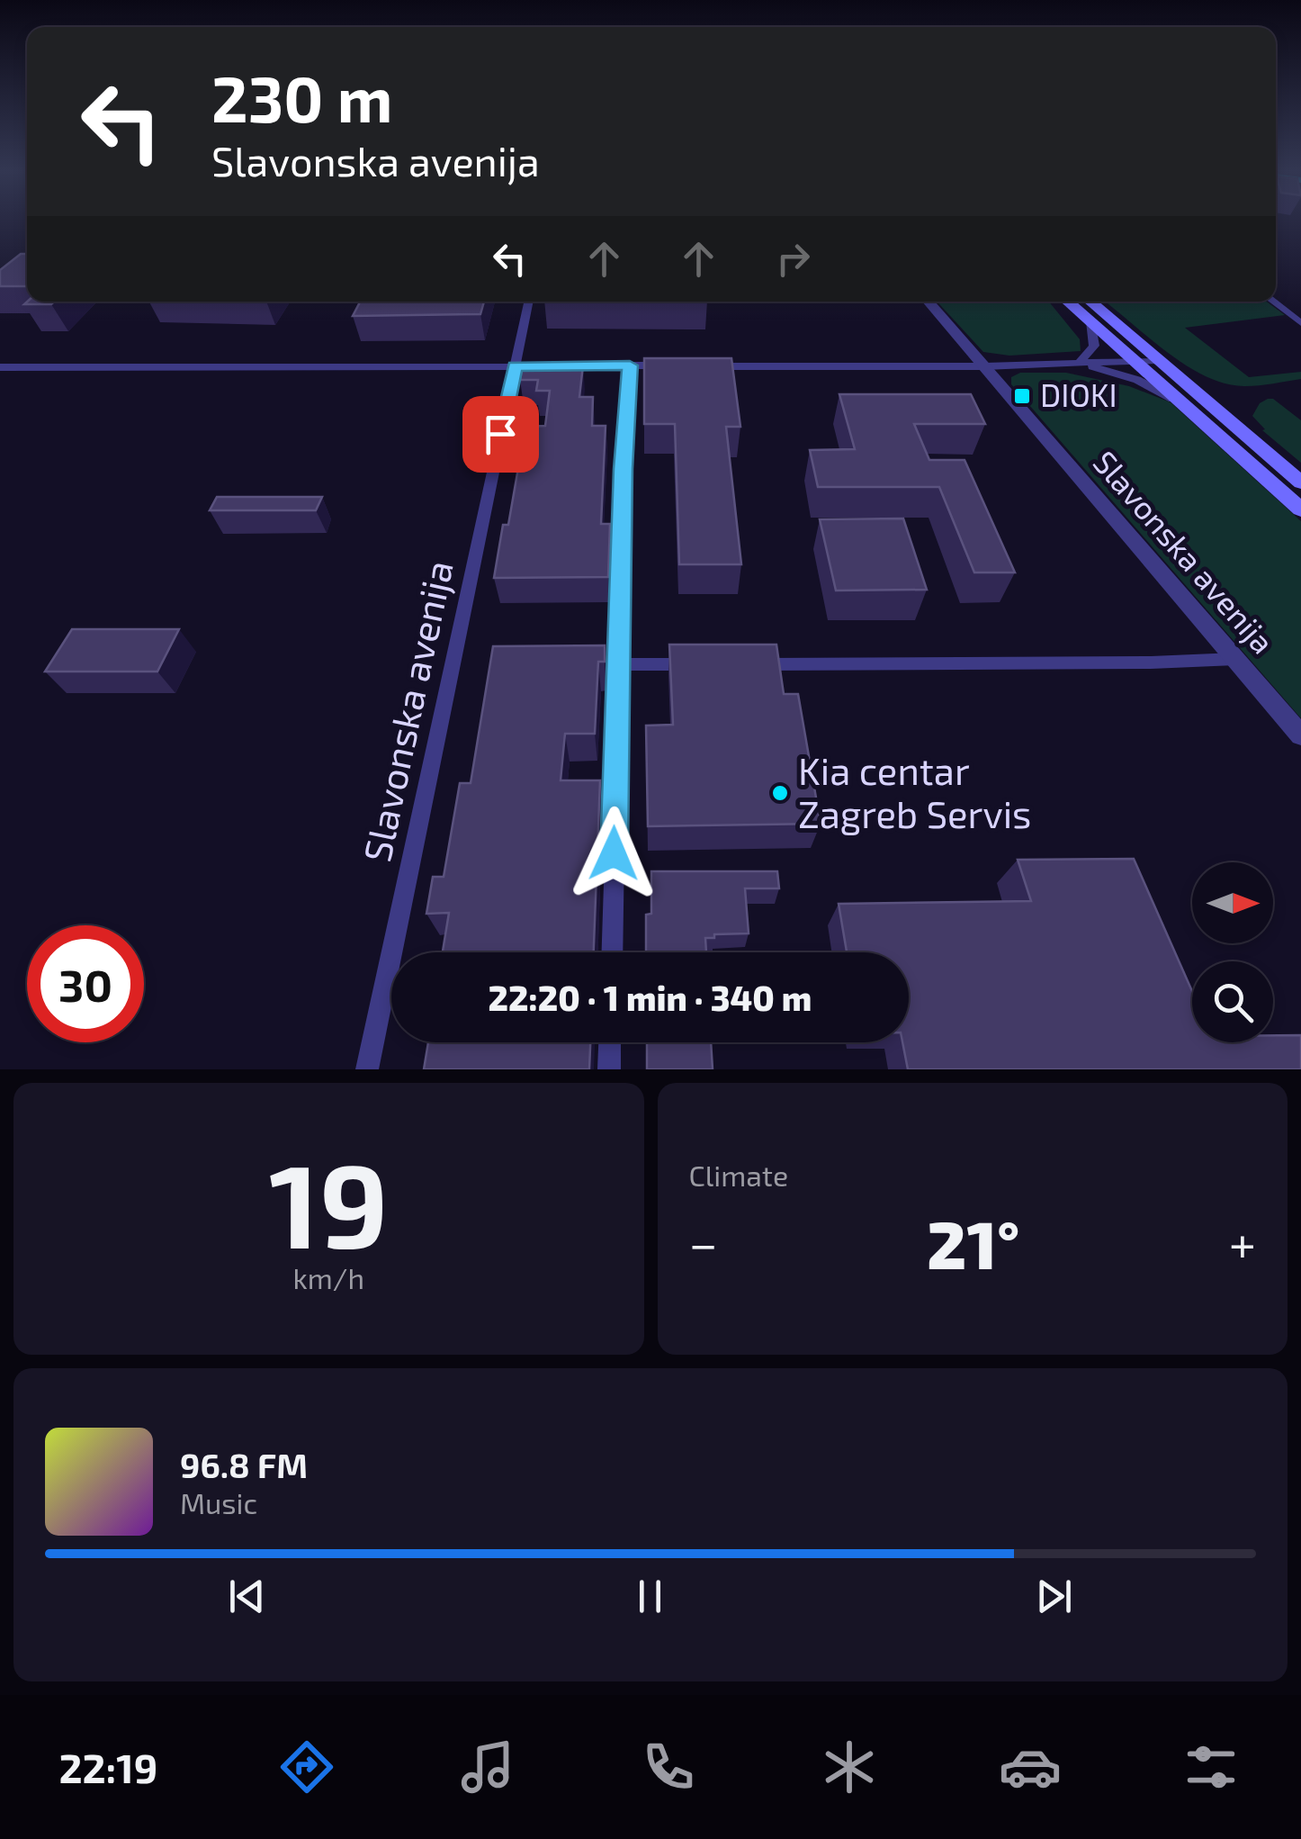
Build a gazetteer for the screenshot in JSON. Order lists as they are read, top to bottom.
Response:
{
  "streets": {
    "street": ["Slavonska avenija"]
  },
  "places": {
    "transit": ["DIOKI"],
    "other": ["Kia centar Zagreb Servis"]
  },
  "north": "right",
  "page": {
    "turn": ["230 m", "Slavonska avenija"],
    "limit": "30",
    "trip": "22:20 · 1 min · 340 m",
    "tile": [
      ["19", "km/h"],
      "Climate"
    ],
    "heat": ["−", "21°", "+"],
    "song": ["96.8 FM", "Music"],
    "tabs": "22:19"
  }
}
